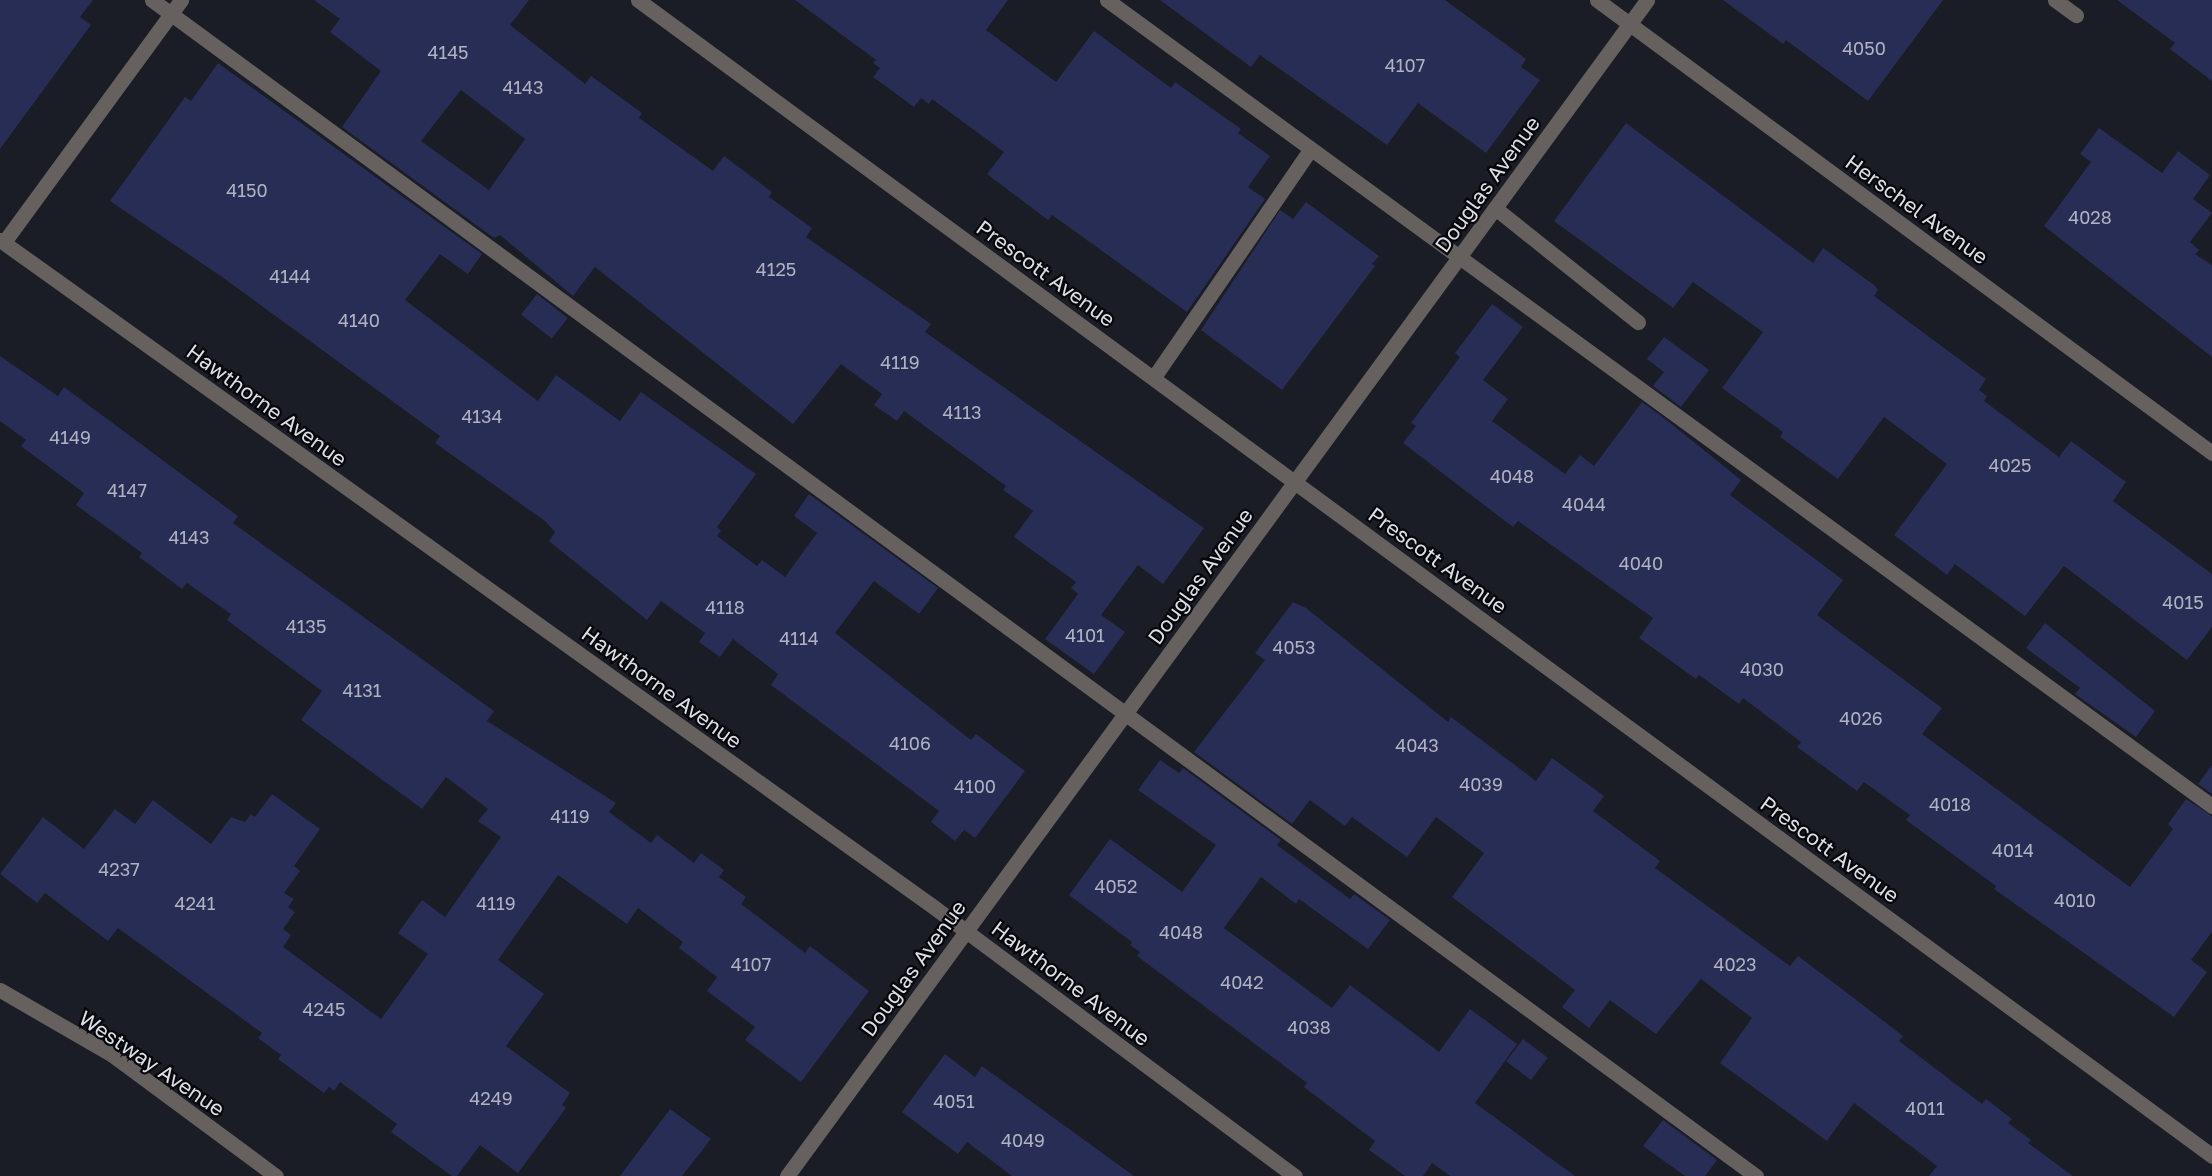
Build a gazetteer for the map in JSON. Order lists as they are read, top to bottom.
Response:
{
  "streets": {
    "street": [
      "Douglas Avenue",
      "Herschel Avenue",
      "Prescott Avenue",
      "Hawthorne Avenue",
      "Westway Avenue"
    ]
  },
  "crossings": [
    ["Douglas Avenue", "Herschel Avenue"],
    ["Douglas Avenue", "Prescott Avenue"],
    ["Douglas Avenue", "Hawthorne Avenue"]
  ],
  "house_numbers": [
    "4050",
    "4145",
    "4107",
    "4143",
    "4150",
    "4028",
    "4125",
    "4144",
    "4140",
    "4119",
    "4113",
    "4134",
    "4149",
    "4025",
    "4048",
    "4147",
    "4044",
    "4143",
    "4040",
    "4015",
    "4118",
    "4135",
    "4101",
    "4114",
    "4053",
    "4030",
    "4131",
    "4026",
    "4106",
    "4043",
    "4039",
    "4100",
    "4018",
    "4119",
    "4014",
    "4237",
    "4052",
    "4010",
    "4241",
    "4119",
    "4048",
    "4107",
    "4023",
    "4042",
    "4245",
    "4038",
    "4249",
    "4051",
    "4011",
    "4049"
  ]
}
